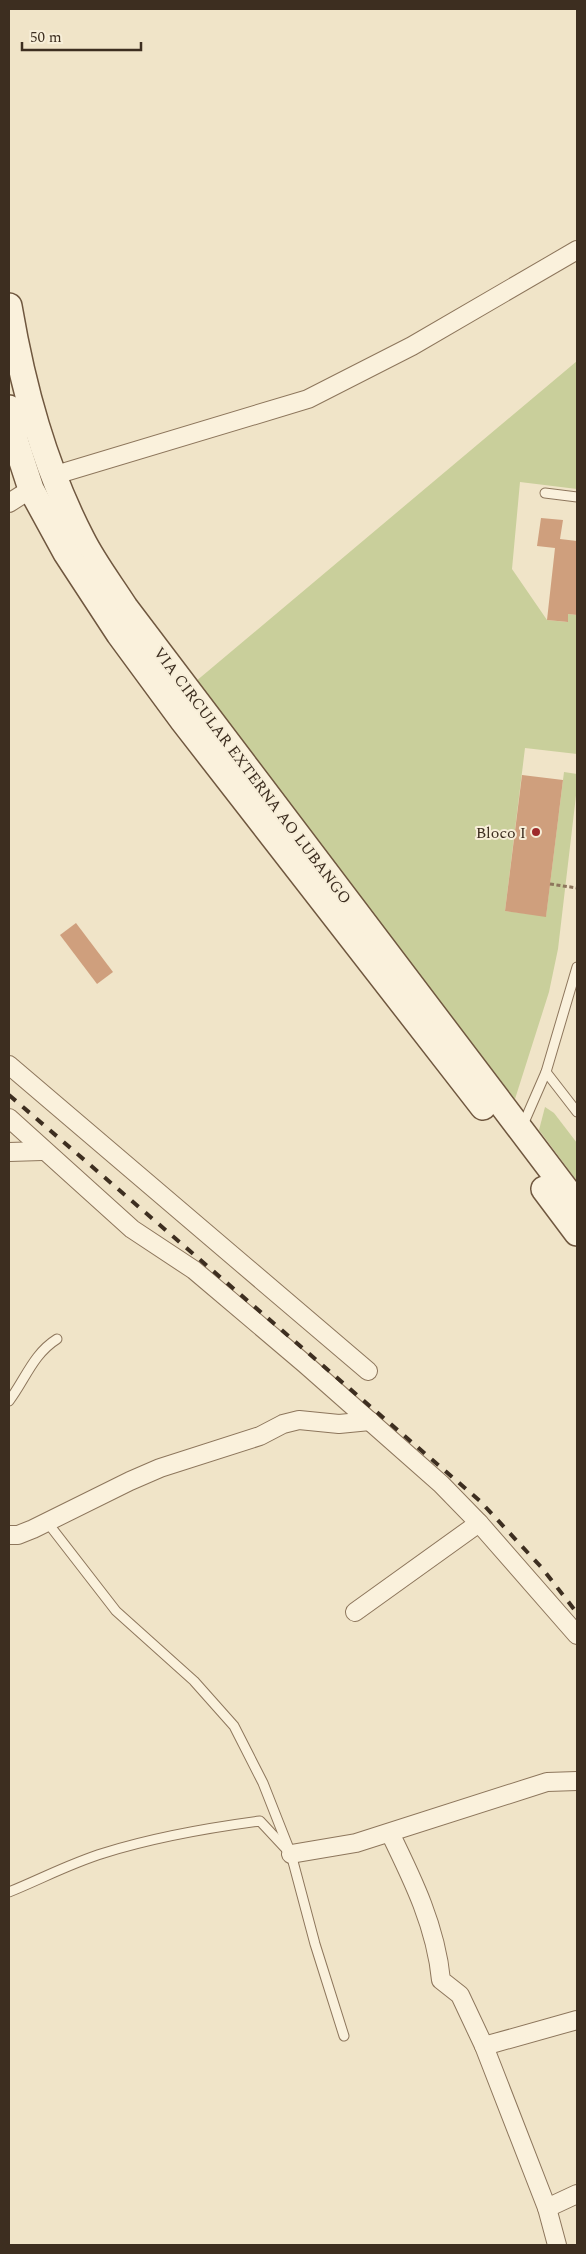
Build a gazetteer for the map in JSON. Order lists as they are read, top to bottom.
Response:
{
  "streets": {
    "main road": ["VIA CIRCULAR EXTERNA AO LUBANGO"]
  },
  "places": ["Bloco I"],
  "scale_bar": "50 m"
}
